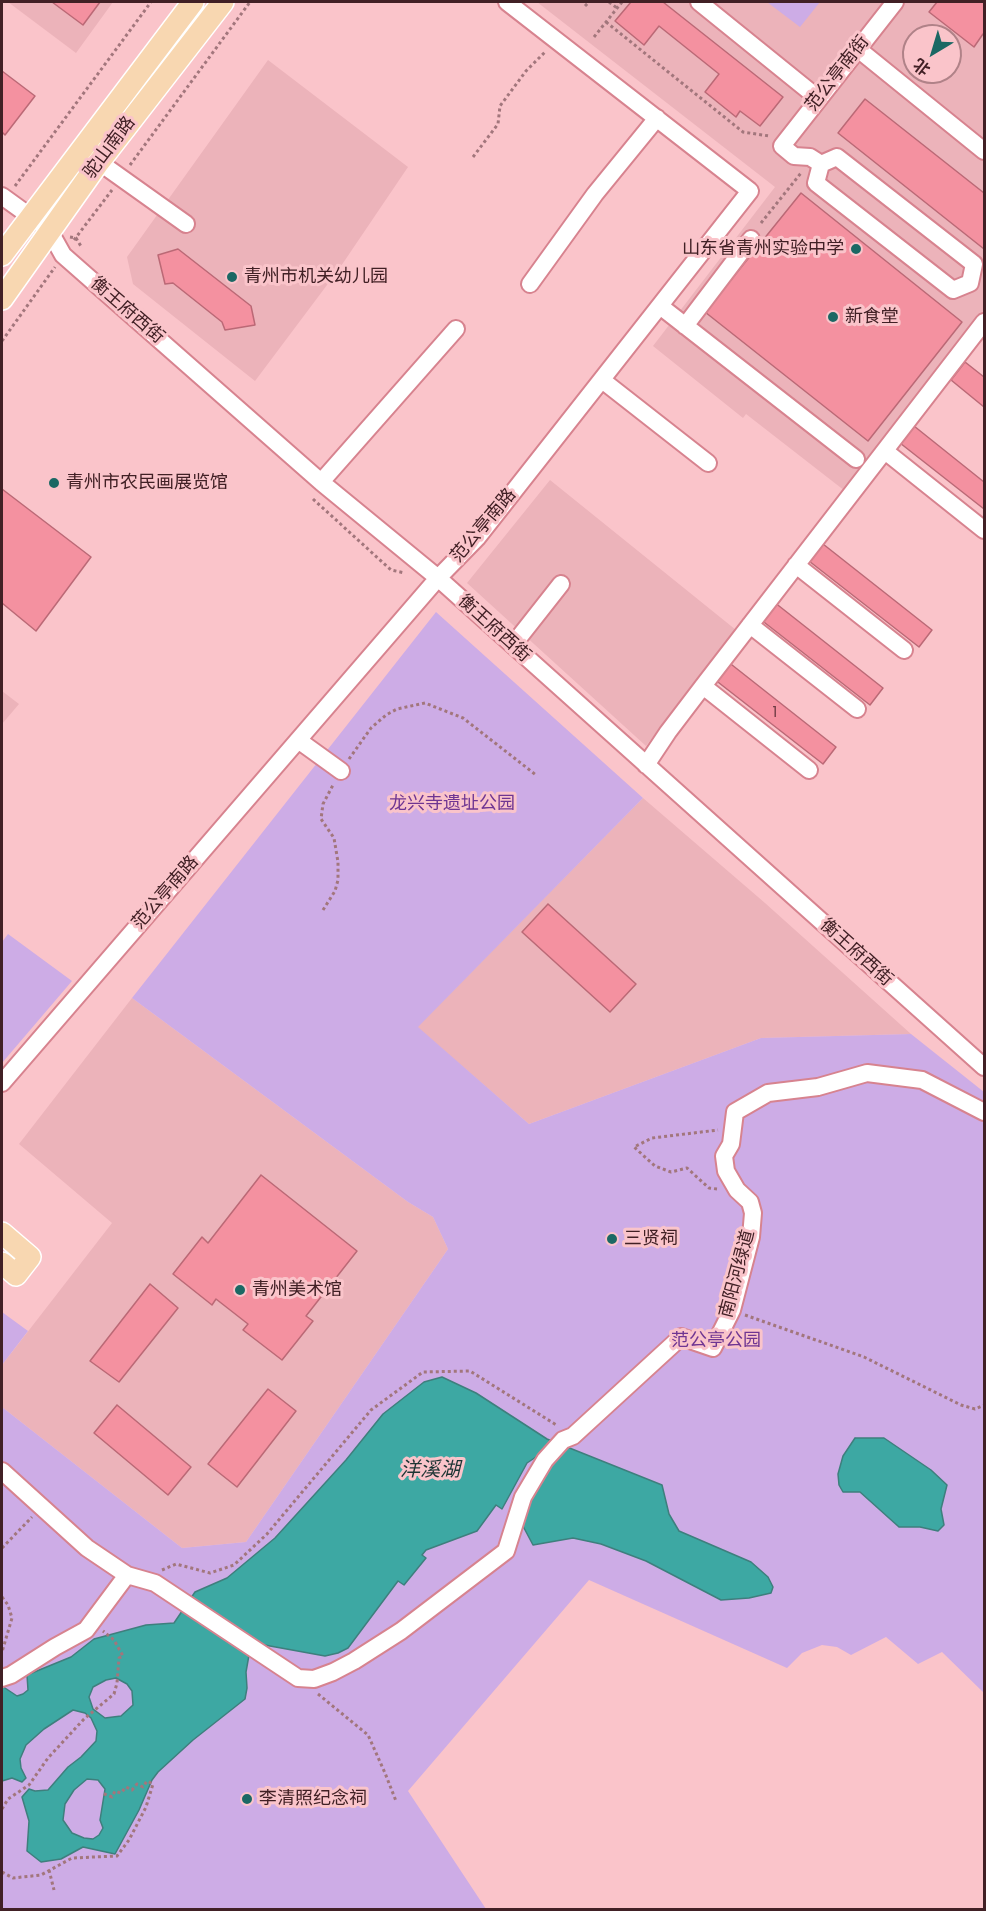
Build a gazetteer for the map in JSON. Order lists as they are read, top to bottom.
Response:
{
  "streets": {
    "main road": ["驼山南路"],
    "street": [
      "范公亭南街",
      "衡王府西街",
      "范公亭南路",
      "南阳河绿道"
    ]
  },
  "crossings": [
    ["驼山南路", "衡王府西街"],
    ["衡王府西街", "范公亭南路"]
  ],
  "water": ["洋溪湖"],
  "parks": ["龙兴寺遗址公园", "范公亭公园"],
  "places": [
    "山东省青州实验中学",
    "青州市机关幼儿园",
    "新食堂",
    "青州市农民画展览馆",
    "三贤祠",
    "青州美术馆",
    "李清照纪念祠"
  ],
  "house_numbers": ["1"],
  "north": "bottom left"
}
